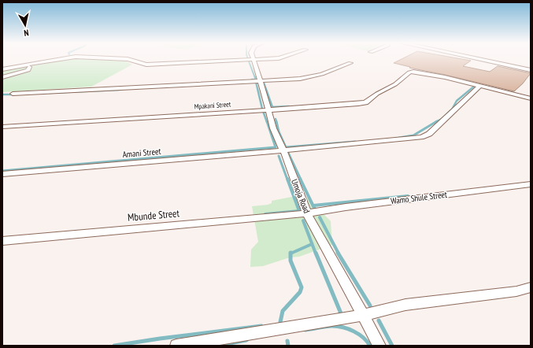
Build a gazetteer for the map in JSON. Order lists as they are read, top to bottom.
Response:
{
  "streets": {
    "street": [
      "Mpakani Street",
      "Amani Street",
      "Umoja Road",
      "Wamo Shule Street",
      "Mbunde Street"
    ]
  },
  "crossings": [
    ["Mpakani Street", "Amani Street"],
    ["Mpakani Street", "Umoja Road"],
    ["Amani Street", "Umoja Road"],
    ["Umoja Road", "Wamo Shule Street"],
    ["Umoja Road", "Mbunde Street"],
    ["Wamo Shule Street", "Mbunde Street"]
  ],
  "north": "bottom"
}
